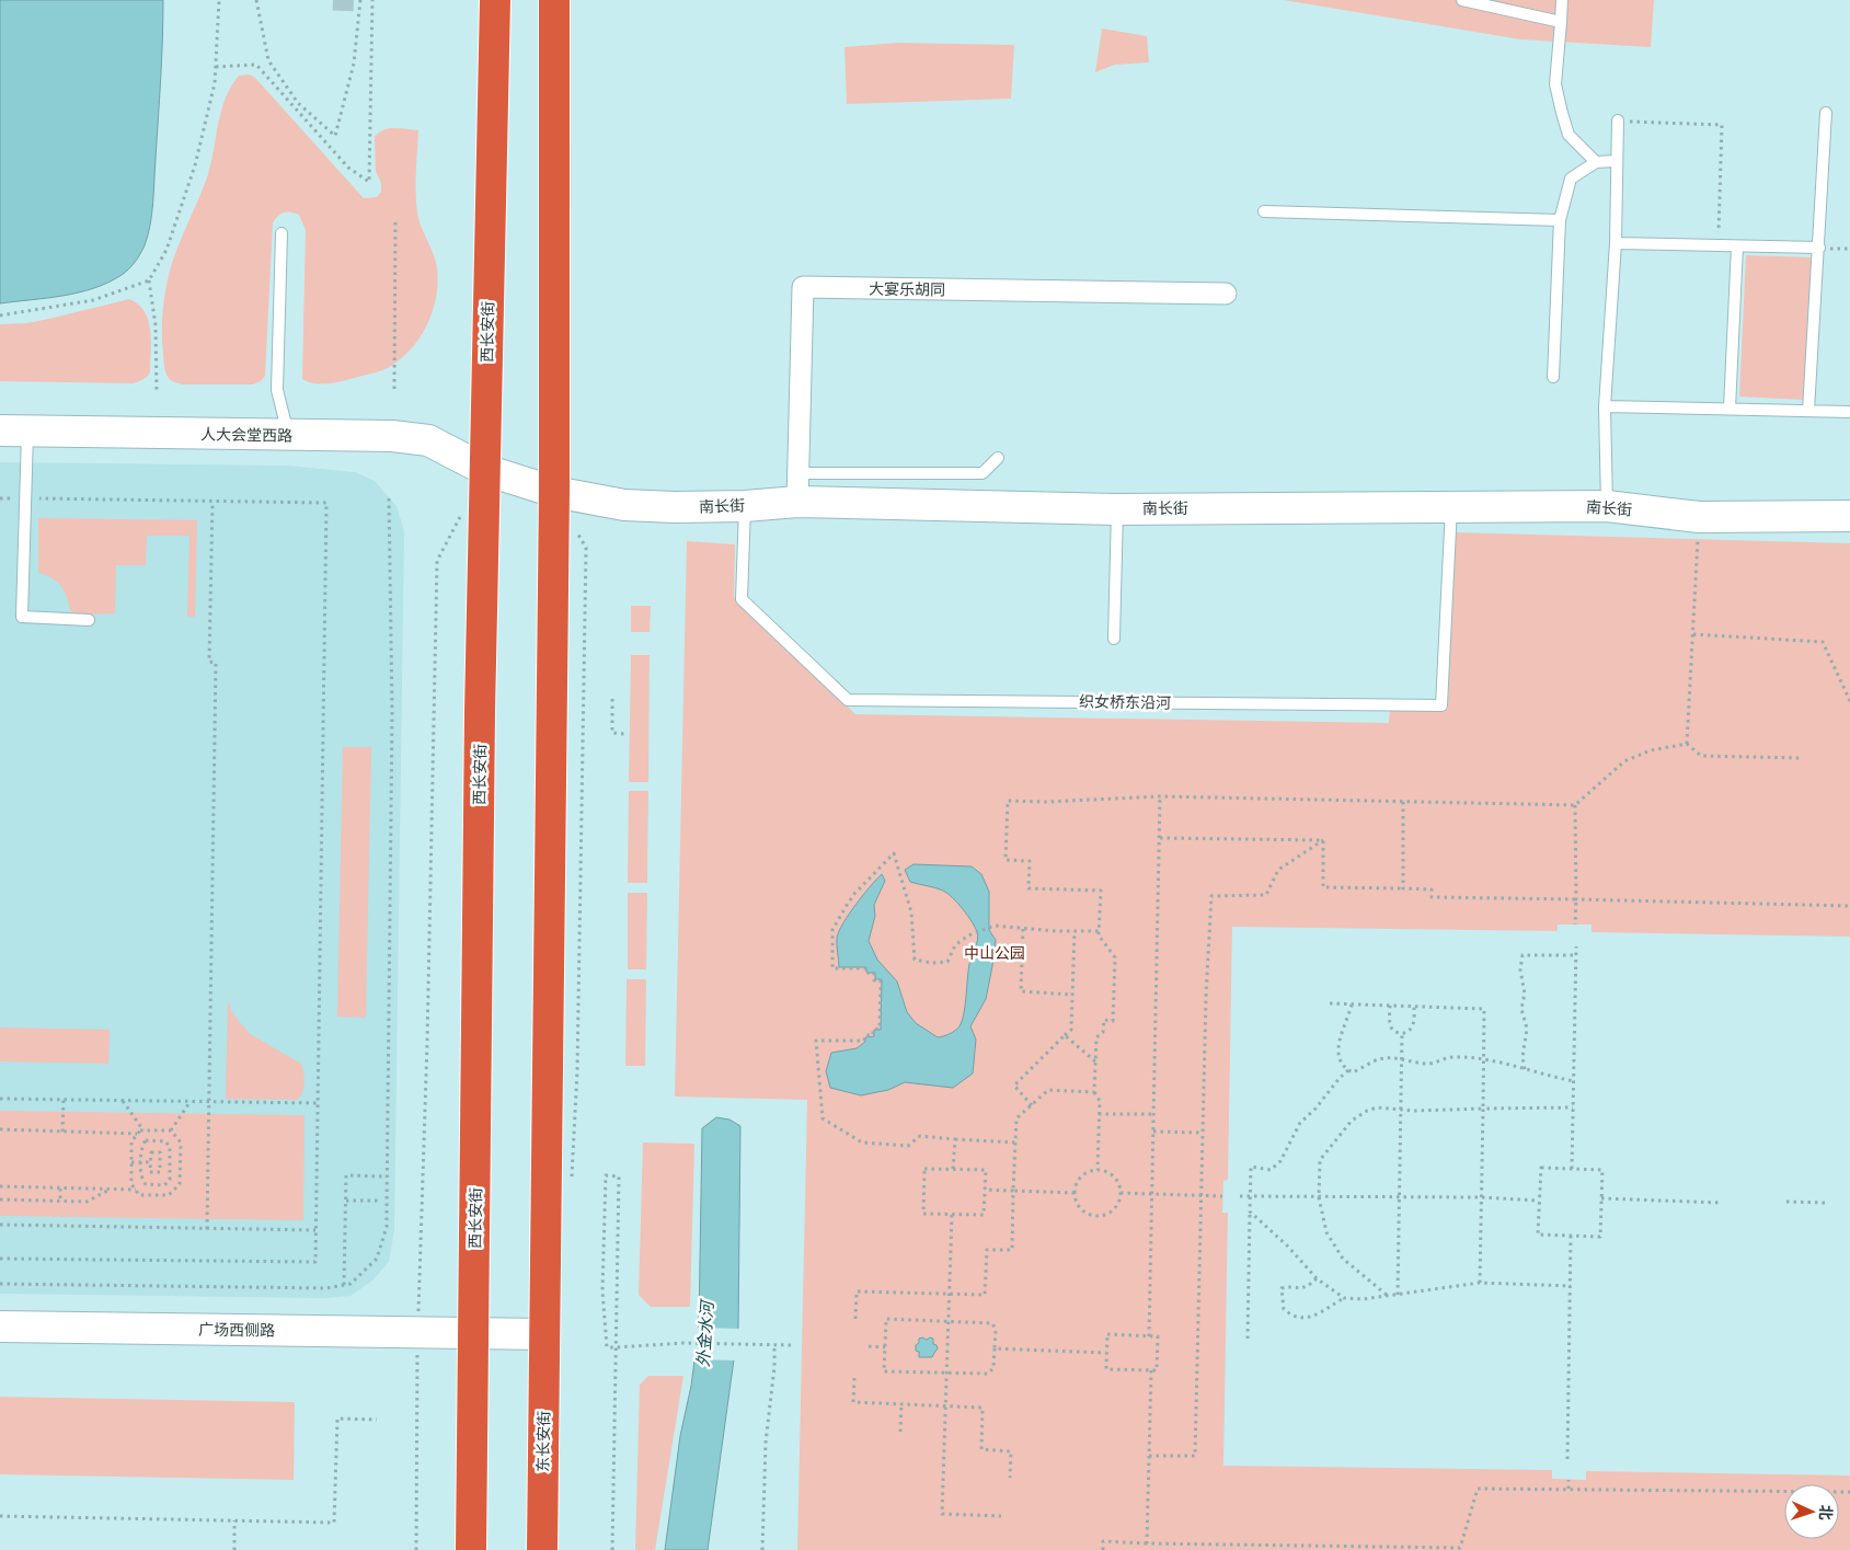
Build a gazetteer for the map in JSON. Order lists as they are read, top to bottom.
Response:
{
  "streets": {
    "highway": ["西长安街", "东长安街"],
    "street": [
      "大宴乐胡同",
      "人大会堂西路",
      "南长街",
      "广场西侧路"
    ],
    "lane": ["织女桥东沿河"]
  },
  "crossings": [
    ["大宴乐胡同", "南长街"],
    ["西长安街", "人大会堂西路"],
    ["西长安街", "南长街"],
    ["西长安街", "广场西侧路"],
    ["人大会堂西路", "南长街"],
    ["南长街", "织女桥东沿河"],
    ["广场西侧路", "东长安街"]
  ],
  "water": ["外金水河"],
  "parks": ["中山公园"],
  "north": "right"
}
